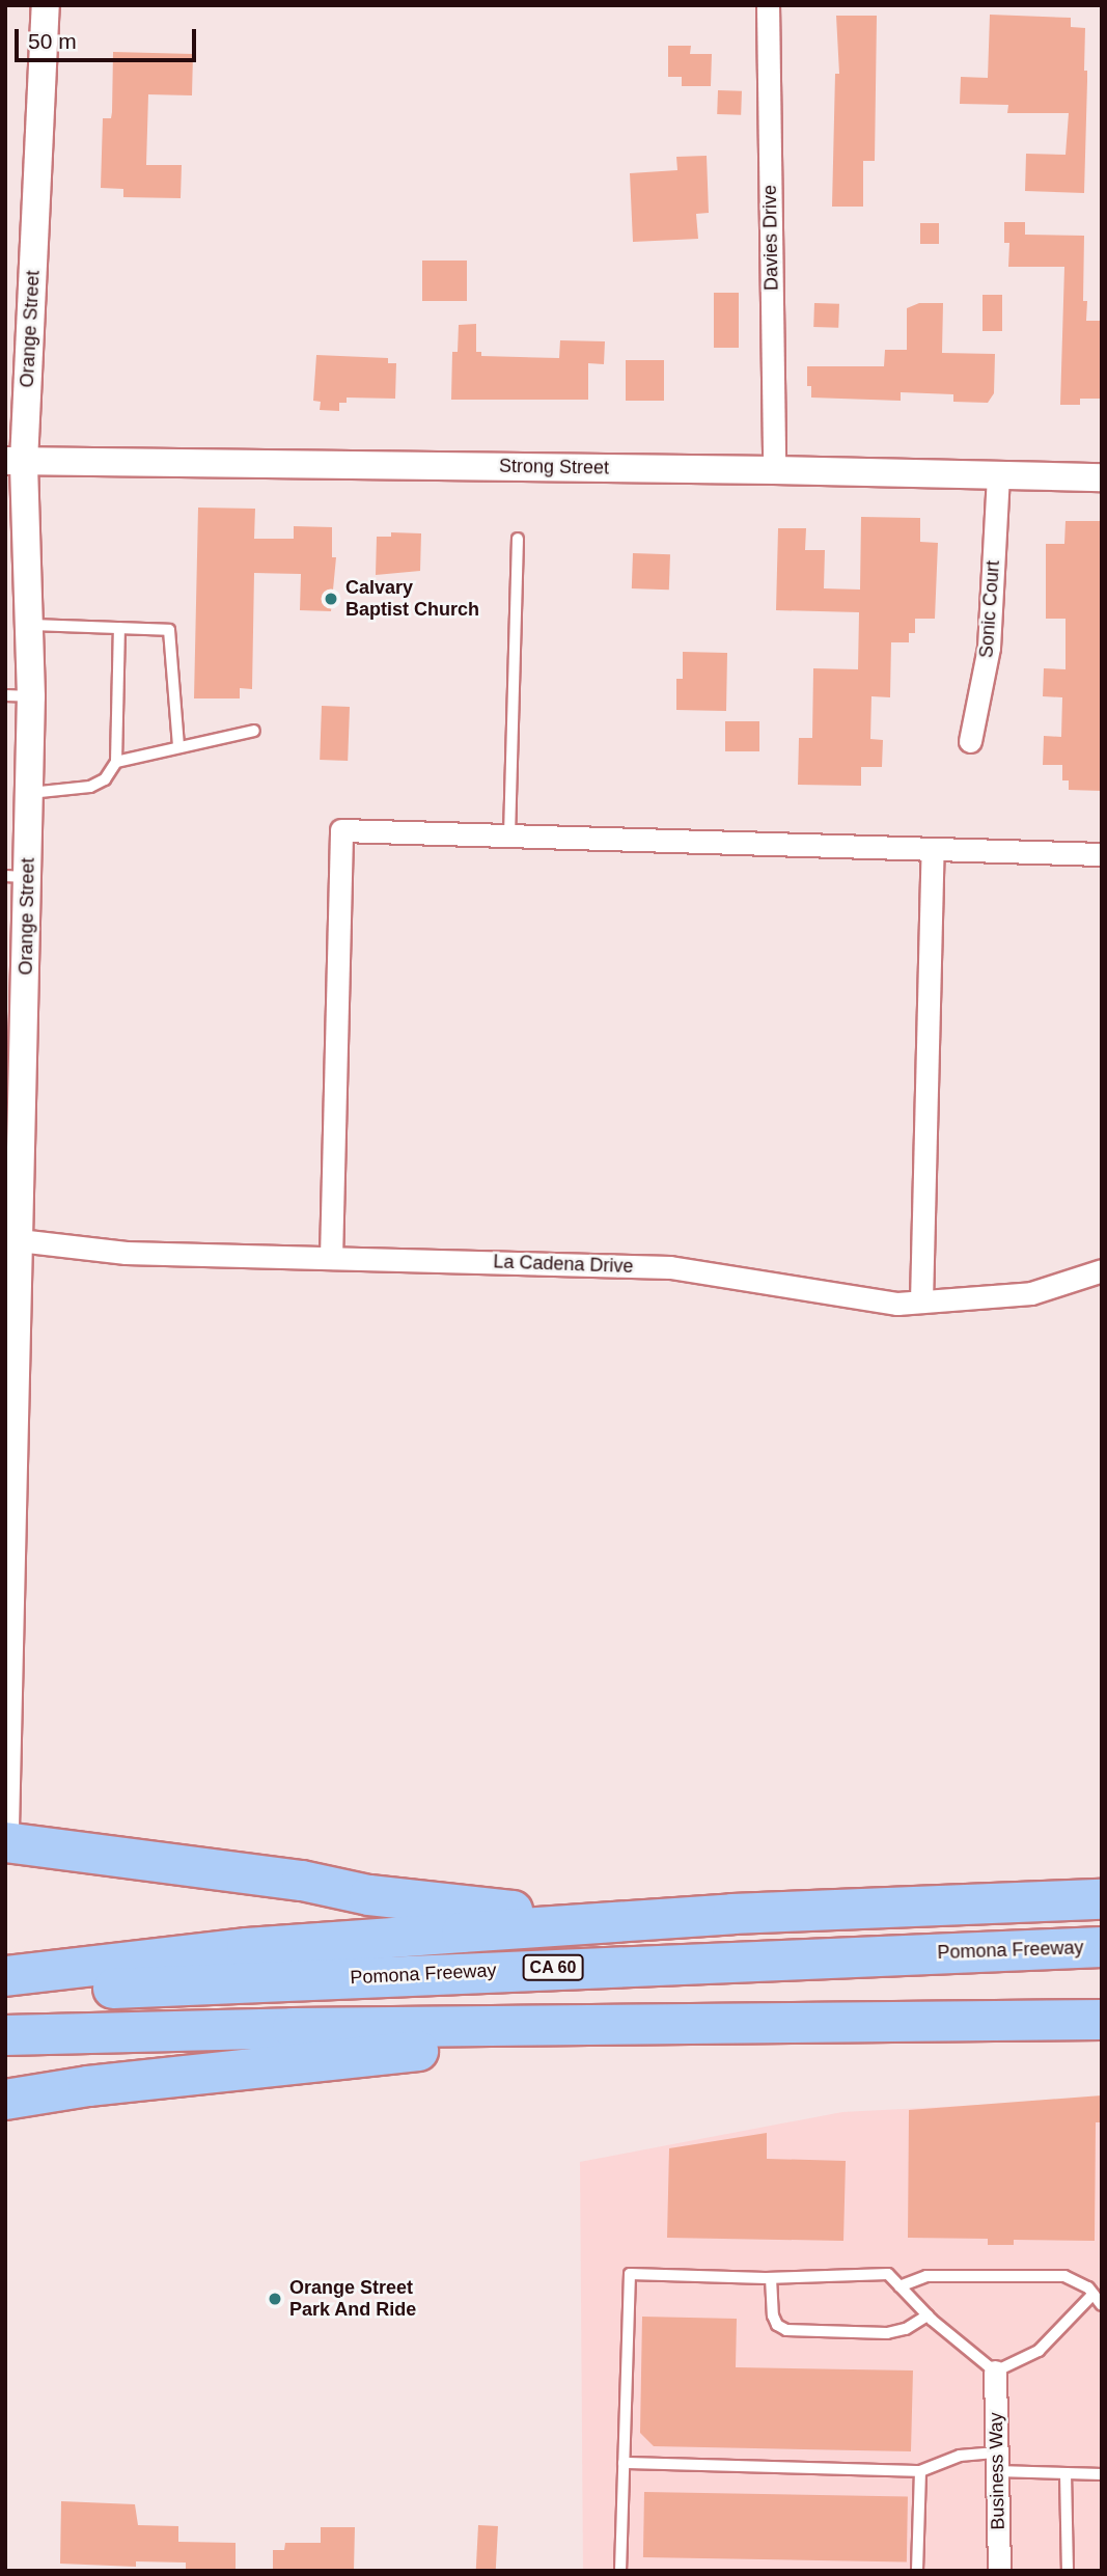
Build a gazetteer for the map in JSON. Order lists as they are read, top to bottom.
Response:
{
  "streets": {
    "highway": ["Pomona Freeway", "CA 60"],
    "street": [
      "Davies Drive",
      "Orange Street",
      "Strong Street",
      "Sonic Court",
      "La Cadena Drive",
      "Business Way"
    ]
  },
  "crossings": [
    ["Davies Drive", "Strong Street"],
    ["Orange Street", "Strong Street"],
    ["Orange Street", "La Cadena Drive"],
    ["Strong Street", "Sonic Court"]
  ],
  "places": ["Calvary Baptist Church", "Orange Street Park And Ride"],
  "scale_bar": "50 m"
}
